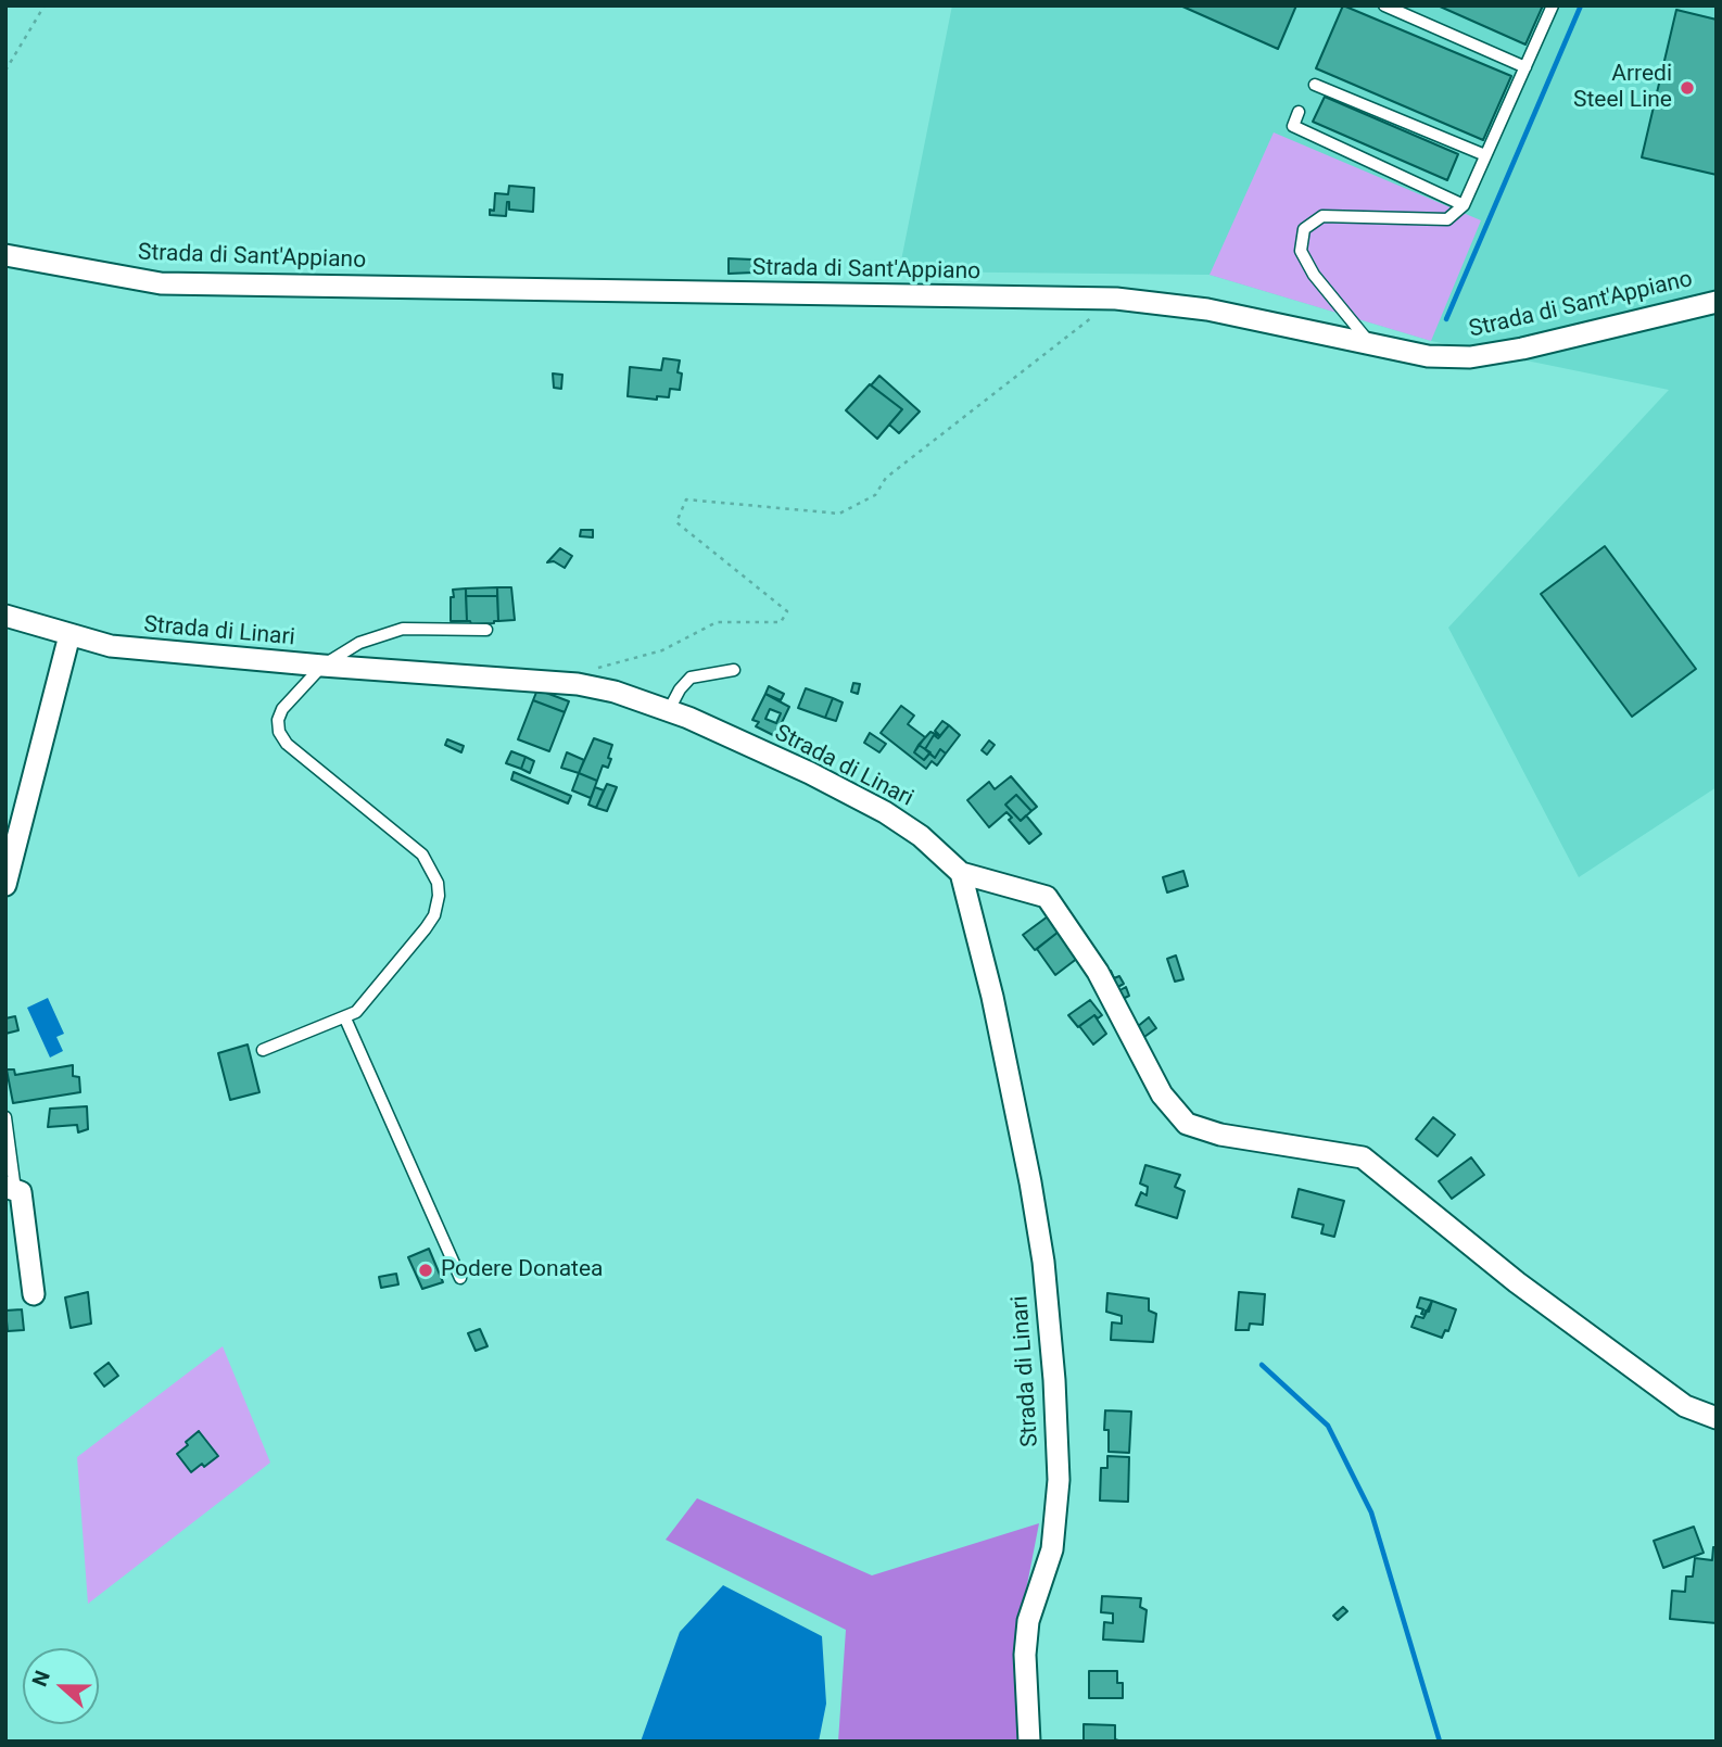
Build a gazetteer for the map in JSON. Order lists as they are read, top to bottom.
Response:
{
  "streets": {
    "street": ["Strada di Sant'Appiano", "Strada di Linari"]
  },
  "places": ["Arredi Steel Line", "Podere Donatea"],
  "north": "left"
}
